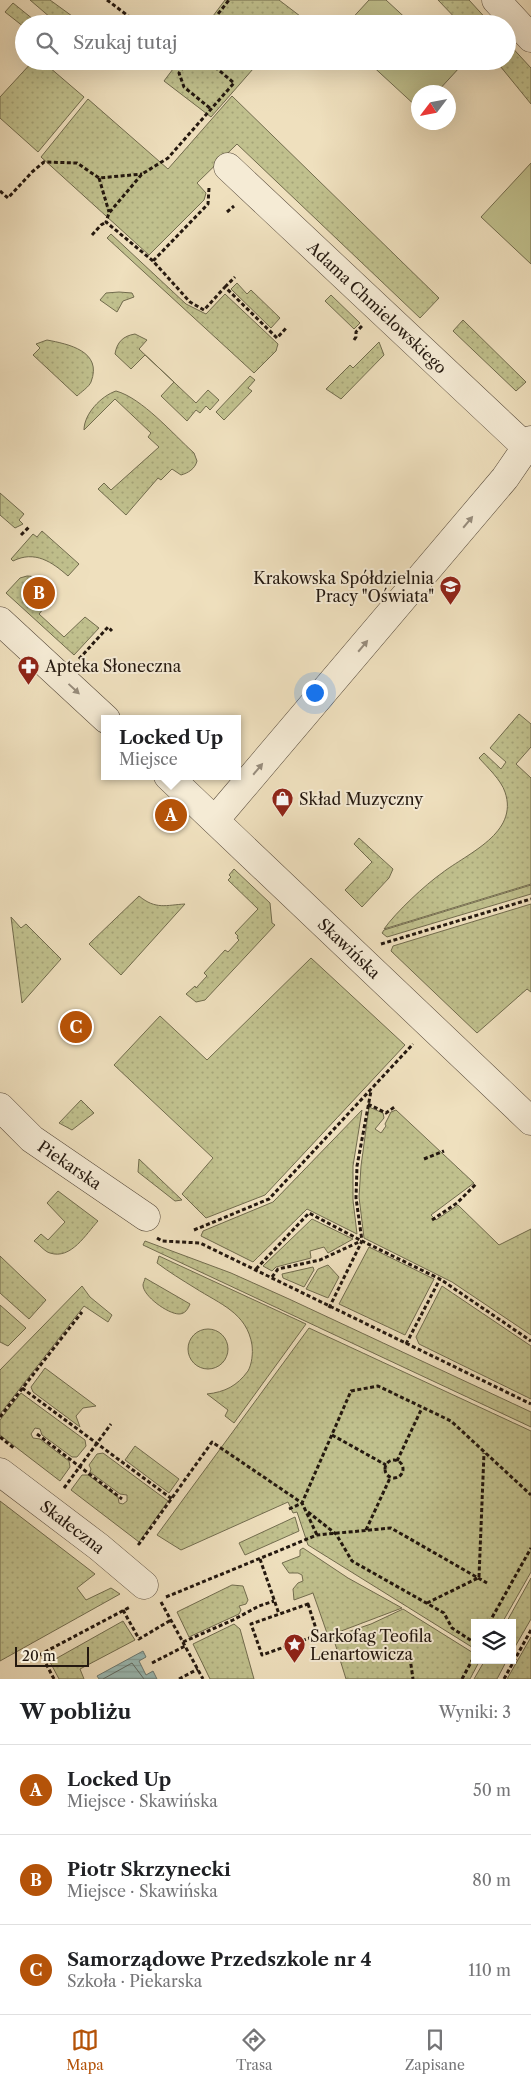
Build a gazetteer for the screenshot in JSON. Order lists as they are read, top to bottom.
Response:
{
  "streets": {
    "street": [
      "Adama Chmielowskiego",
      "Skawińska",
      "Piekarska",
      "Skałeczna"
    ]
  },
  "places": {
    "school or university": ["Krakowska Spółdzielnia Pracy \"Oświata\""],
    "pharmacy": ["Apteka Słoneczna"],
    "shop": ["Skład Muzyczny"],
    "place": ["Sarkofag Teofila Lenartowicza"]
  },
  "scale_bar": "20 m",
  "north": "bottom left",
  "page": {
    "search": "Szukaj tutaj",
    "pins": ["B", "A", "C"],
    "popup": ["Locked Up", "Miejsce"],
    "scale": "20 m",
    "heading": ["W pobliżu", "Wyniki: 3"],
    "list": [
      {
        "mark": "A",
        "name": "Locked Up",
        "note": "Miejsce · Skawińska",
        "value": "50 m"
      },
      {
        "mark": "B",
        "name": "Piotr Skrzynecki",
        "note": "Miejsce · Skawińska",
        "value": "80 m"
      },
      {
        "mark": "C",
        "name": "Samorządowe Przedszkole nr 4",
        "note": "Szkoła · Piekarska",
        "value": "110 m"
      }
    ],
    "nav": ["Mapa", "Trasa", "Zapisane"]
  }
}
